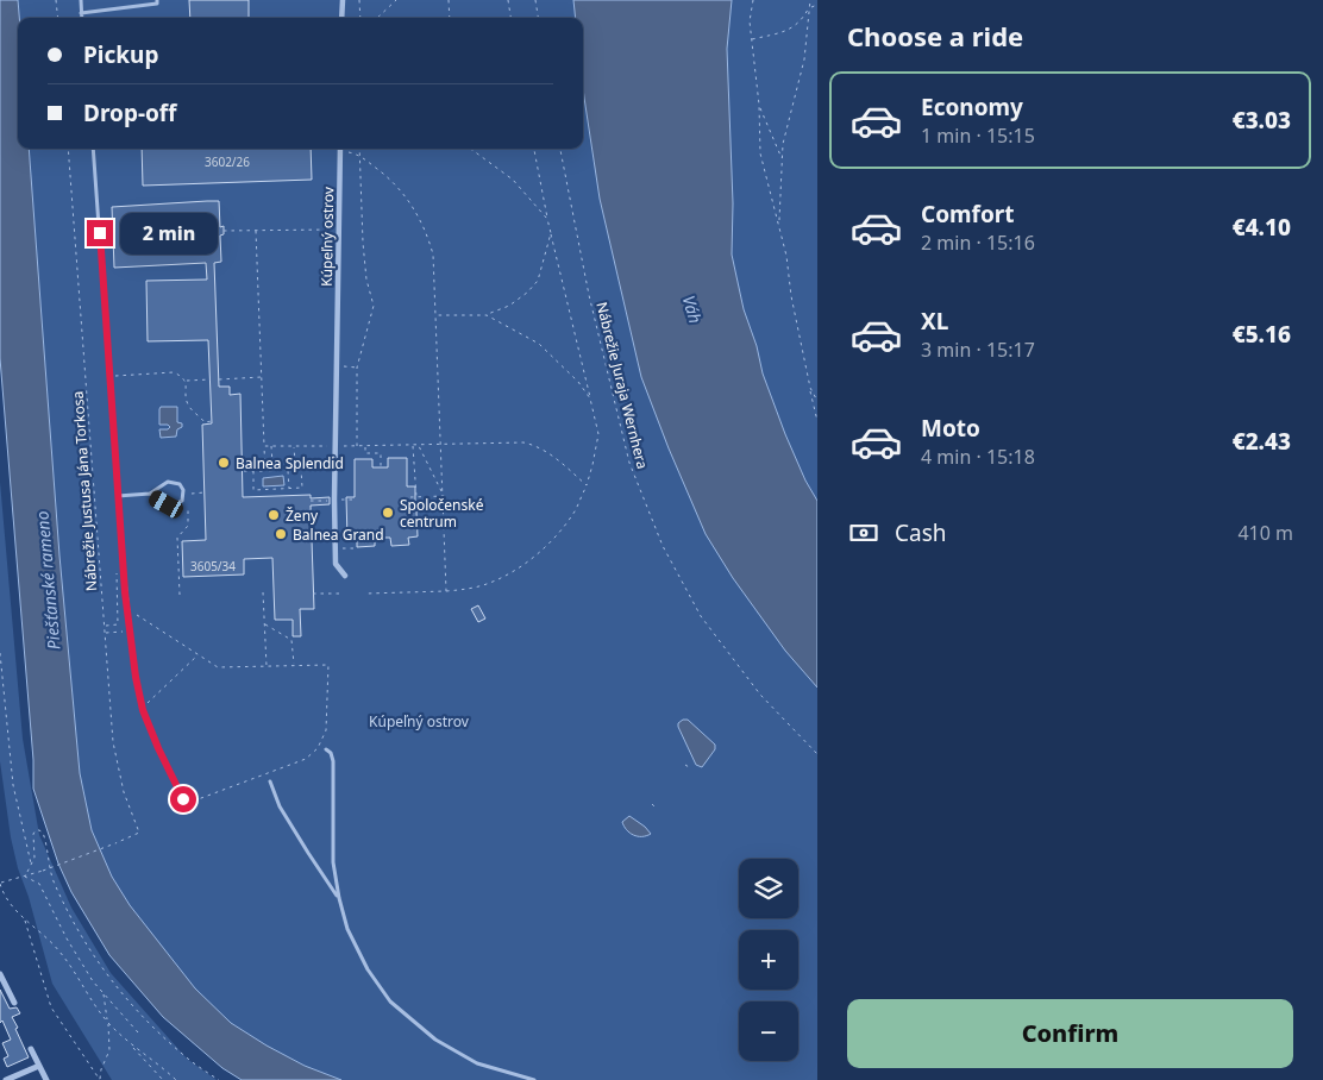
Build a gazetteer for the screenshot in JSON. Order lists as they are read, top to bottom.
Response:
{
  "streets": {
    "street": ["Kúpeľný ostrov"],
    "path": ["Nábrežie Juraja Wernhera", "Nábrežie Justusa Jána Torkosa"]
  },
  "water": ["Váh", "Piešťanské rameno"],
  "parks": ["Kúpeľný ostrov"],
  "places": [
    "Balnea Splendid",
    "Spoločenské centrum",
    "Ženy",
    "Balnea Grand"
  ],
  "house_numbers": ["3602/26", "3605/34"],
  "page": {
    "heading": "Choose a ride",
    "banner": ["Pickup", "Drop-off"],
    "list": [
      {
        "name": "Economy",
        "note": "1 min · 15:15",
        "value": "€3.03"
      },
      {
        "name": "Comfort",
        "note": "2 min · 15:16",
        "value": "€4.10"
      },
      {
        "name": "XL",
        "note": "3 min · 15:17",
        "value": "€5.16"
      },
      {
        "name": "Moto",
        "note": "4 min · 15:18",
        "value": "€2.43"
      }
    ],
    "bubble": "2 min",
    "pay": ["Cash", "410 m"],
    "map_buttons": ["+", "−"],
    "buttons": "Confirm"
  }
}
